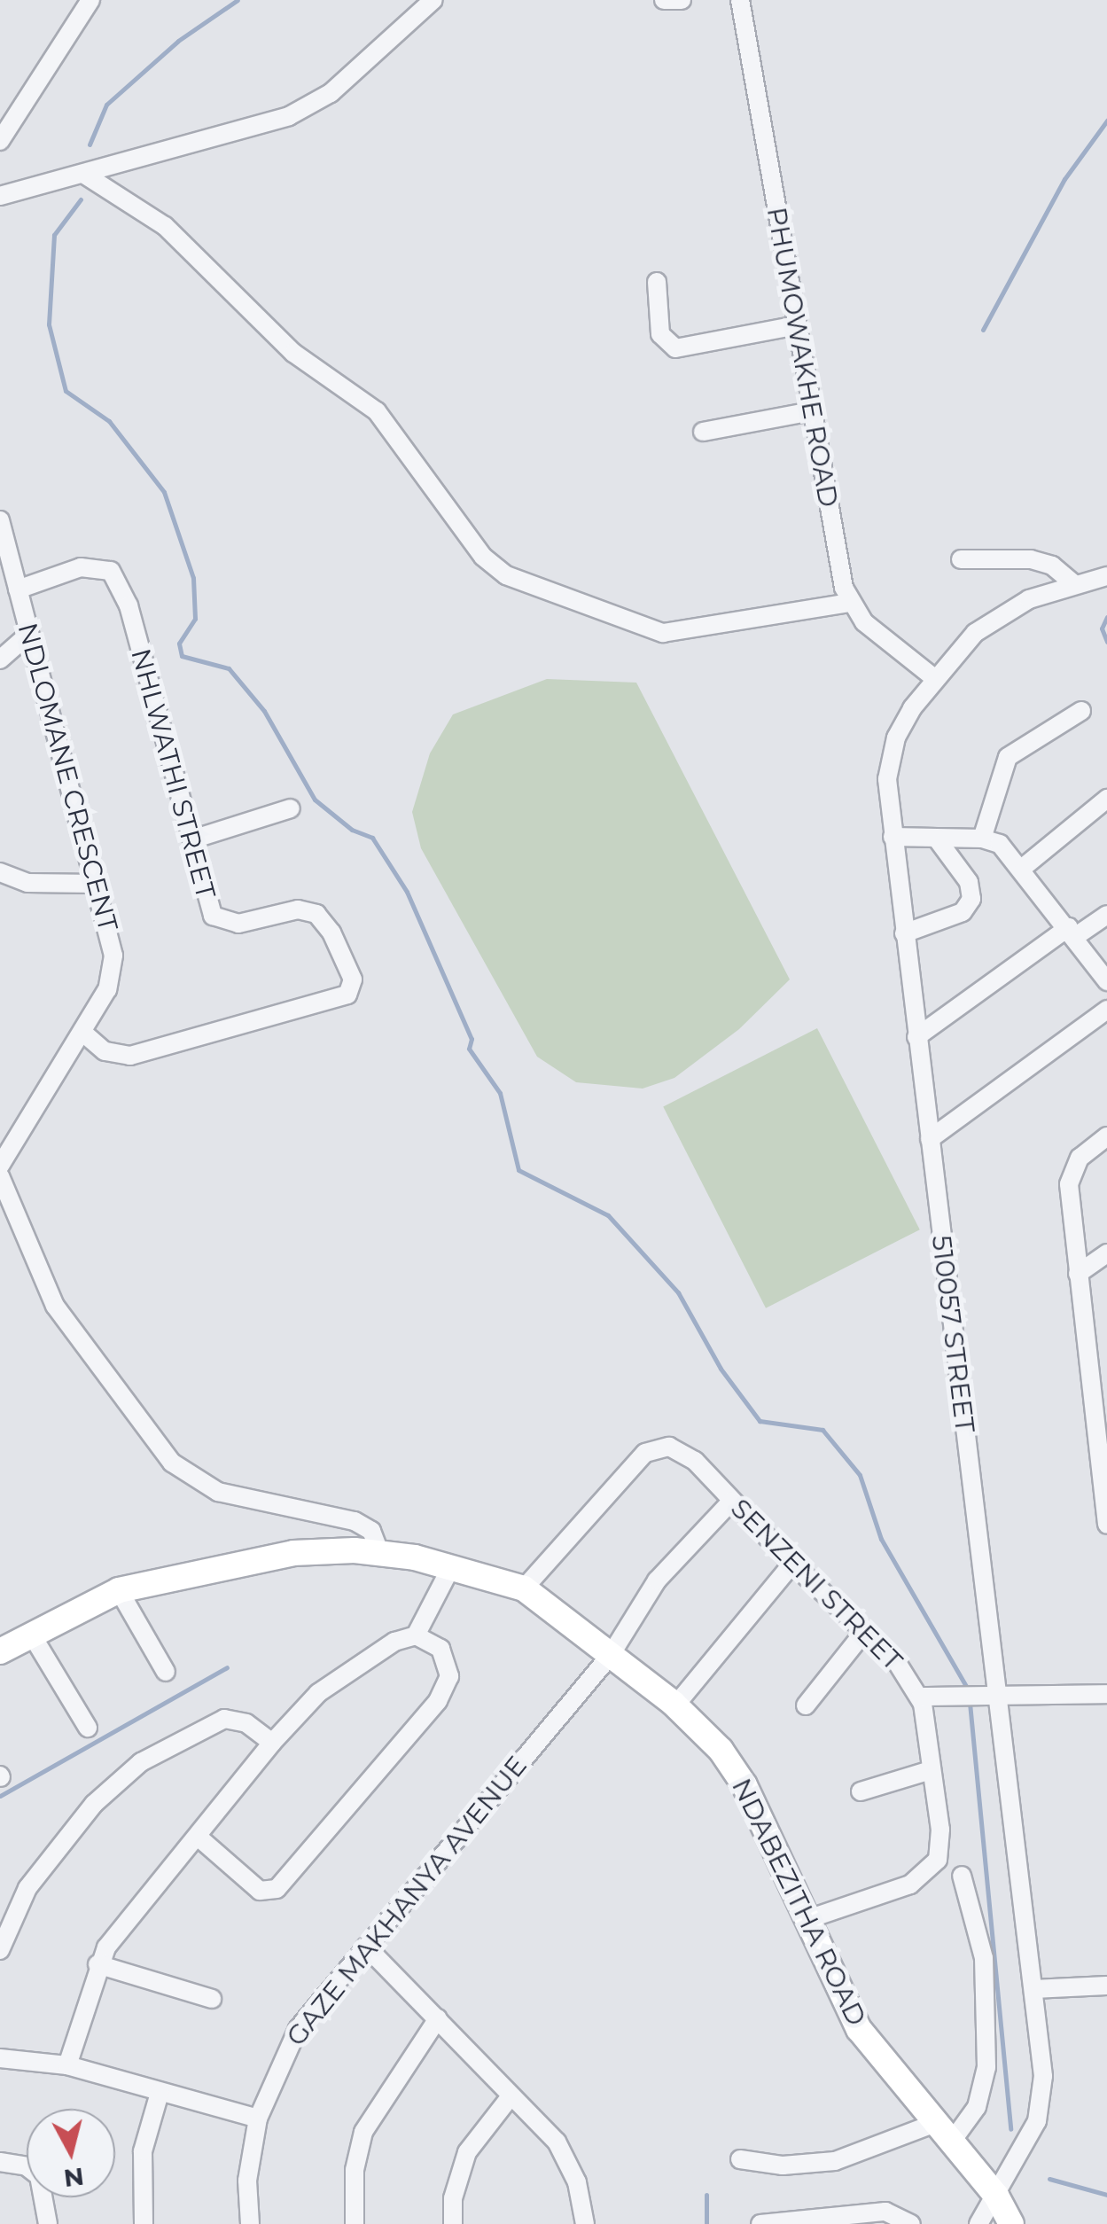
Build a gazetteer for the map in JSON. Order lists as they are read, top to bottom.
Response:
{
  "streets": {
    "street": [
      "PHUMOWAKHE ROAD",
      "NHLWATHI STREET",
      "NDLOMANE CRESCENT",
      "510057 STREET",
      "SENZENI STREET",
      "GAZE MAKHANYA AVENUE",
      "NDABEZITHA ROAD"
    ]
  },
  "crossings": [
    ["NHLWATHI STREET", "NDLOMANE CRESCENT"],
    ["510057 STREET", "NDABEZITHA ROAD"],
    ["SENZENI STREET", "GAZE MAKHANYA AVENUE"],
    ["SENZENI STREET", "NDABEZITHA ROAD"],
    ["GAZE MAKHANYA AVENUE", "NDABEZITHA ROAD"]
  ],
  "north": "bottom"
}
